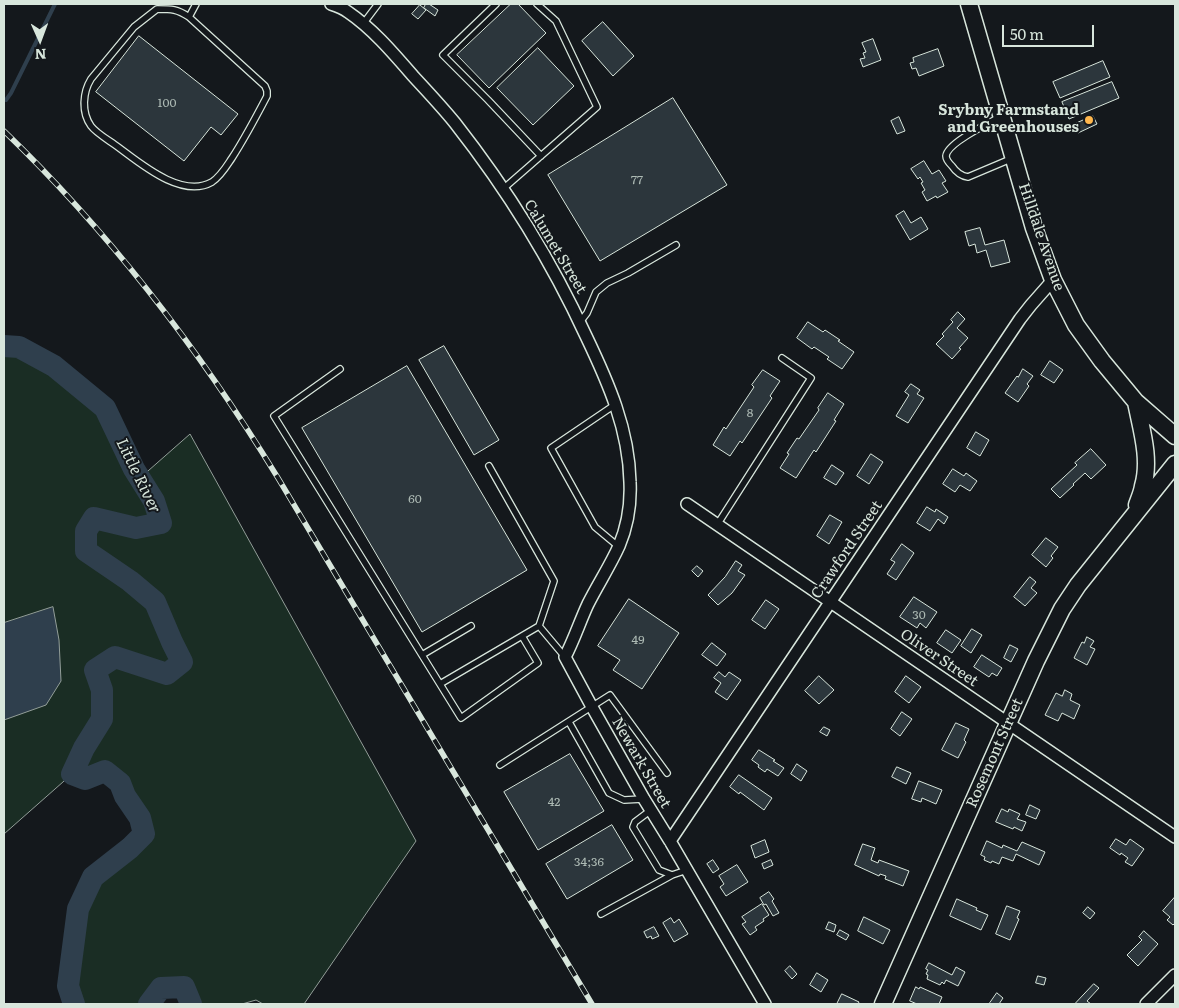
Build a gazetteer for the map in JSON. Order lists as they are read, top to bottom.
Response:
{
  "streets": {
    "main road": ["Hilldale Avenue", "Rosemont Street"],
    "street": [
      "Calumet Street",
      "Crawford Street",
      "Oliver Street",
      "Newark Street"
    ]
  },
  "crossings": [
    ["Hilldale Avenue", "Crawford Street"],
    ["Hilldale Avenue", "Rosemont Street"],
    ["Crawford Street", "Oliver Street"],
    ["Crawford Street", "Newark Street"],
    ["Oliver Street", "Rosemont Street"]
  ],
  "water": ["Little River"],
  "places": ["Srybny Farmstand and Greenhouses"],
  "house_numbers": [
    "100",
    "77",
    "8",
    "60",
    "30",
    "49",
    "42",
    "34;36"
  ],
  "scale_bar": "50 m",
  "north": "bottom"
}
